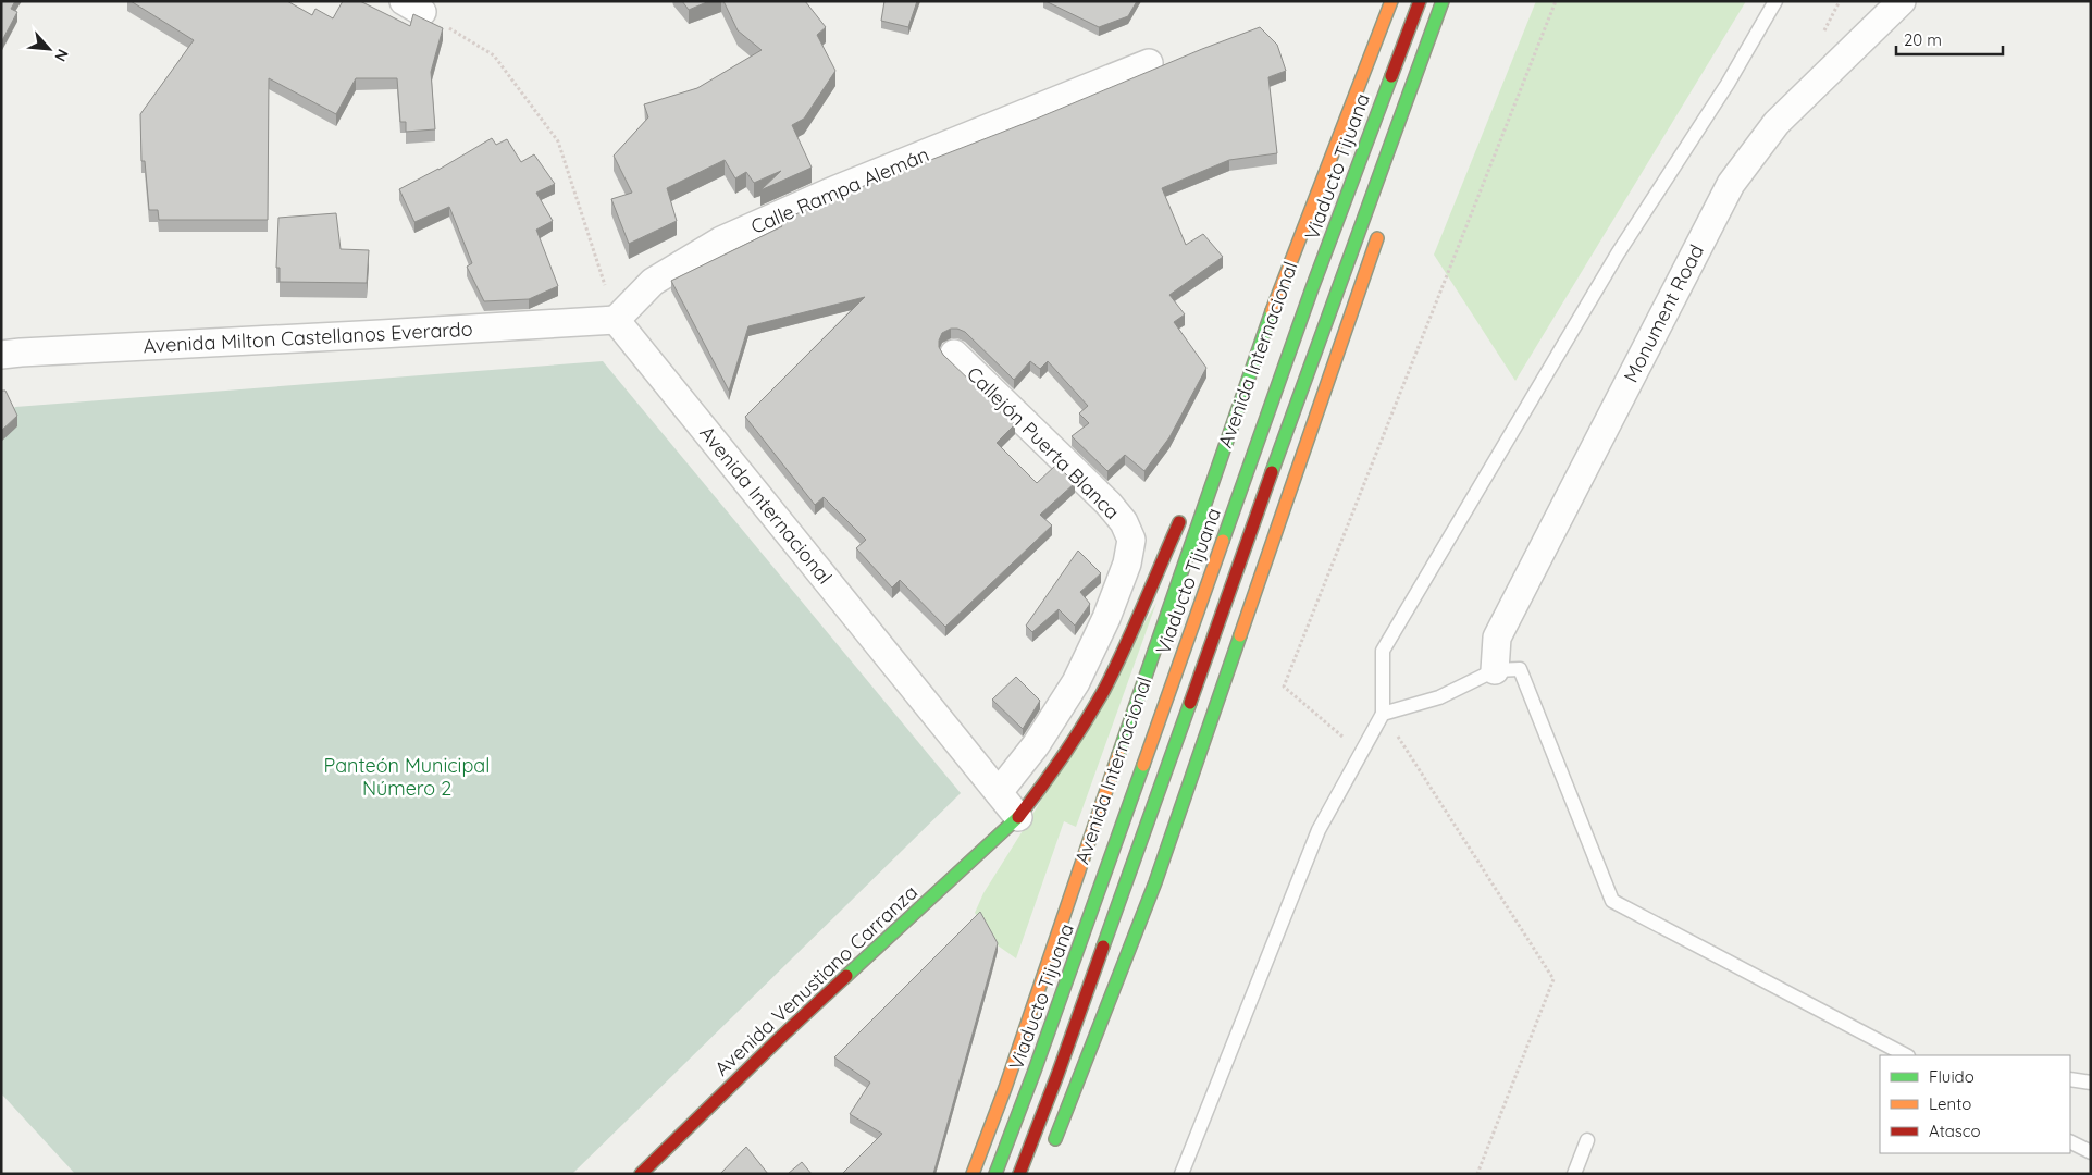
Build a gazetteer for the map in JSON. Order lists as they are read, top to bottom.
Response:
{
  "streets": {
    "main road": ["Viaducto Tijuana", "Avenida Internacional", "Avenida Venustiano Carranza"],
    "street": [
      "Calle Rampa Alemán",
      "Monument Road",
      "Avenida Milton Castellanos Everardo",
      "Callejón Puerta Blanca"
    ]
  },
  "crossings": [
    ["Calle Rampa Alemán", "Avenida Milton Castellanos Everardo"],
    ["Calle Rampa Alemán", "Avenida Internacional"],
    ["Avenida Milton Castellanos Everardo", "Avenida Internacional"],
    ["Avenida Internacional", "Callejón Puerta Blanca"],
    ["Avenida Internacional", "Avenida Venustiano Carranza"]
  ],
  "parks": ["Panteón Municipal Número 2"],
  "legend": ["Fluido", "Lento", "Atasco"],
  "scale_bar": "20 m",
  "north": "bottom right"
}
